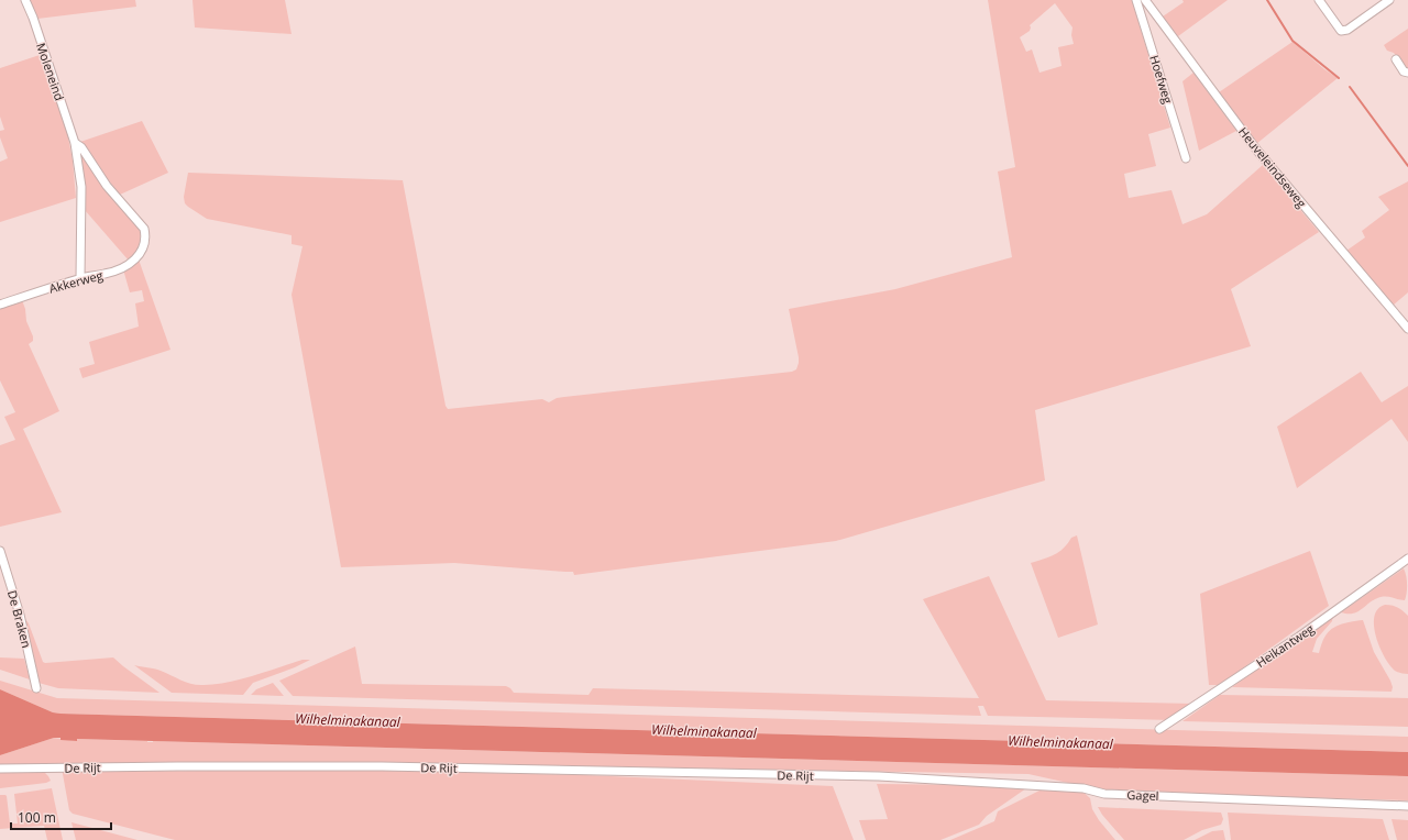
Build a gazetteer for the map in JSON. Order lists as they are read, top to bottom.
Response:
{
  "streets": {
    "street": [
      "Moleneind",
      "Hoefweg",
      "Heuveleindseweg",
      "Akkerweg",
      "De Braken",
      "Heikantweg",
      "De Rijt",
      "Gagel"
    ]
  },
  "crossings": [
    ["Moleneind", "Akkerweg"],
    ["De Rijt", "Gagel"]
  ],
  "water": ["Wilhelminakanaal"],
  "scale_bar": "100 m"
}
